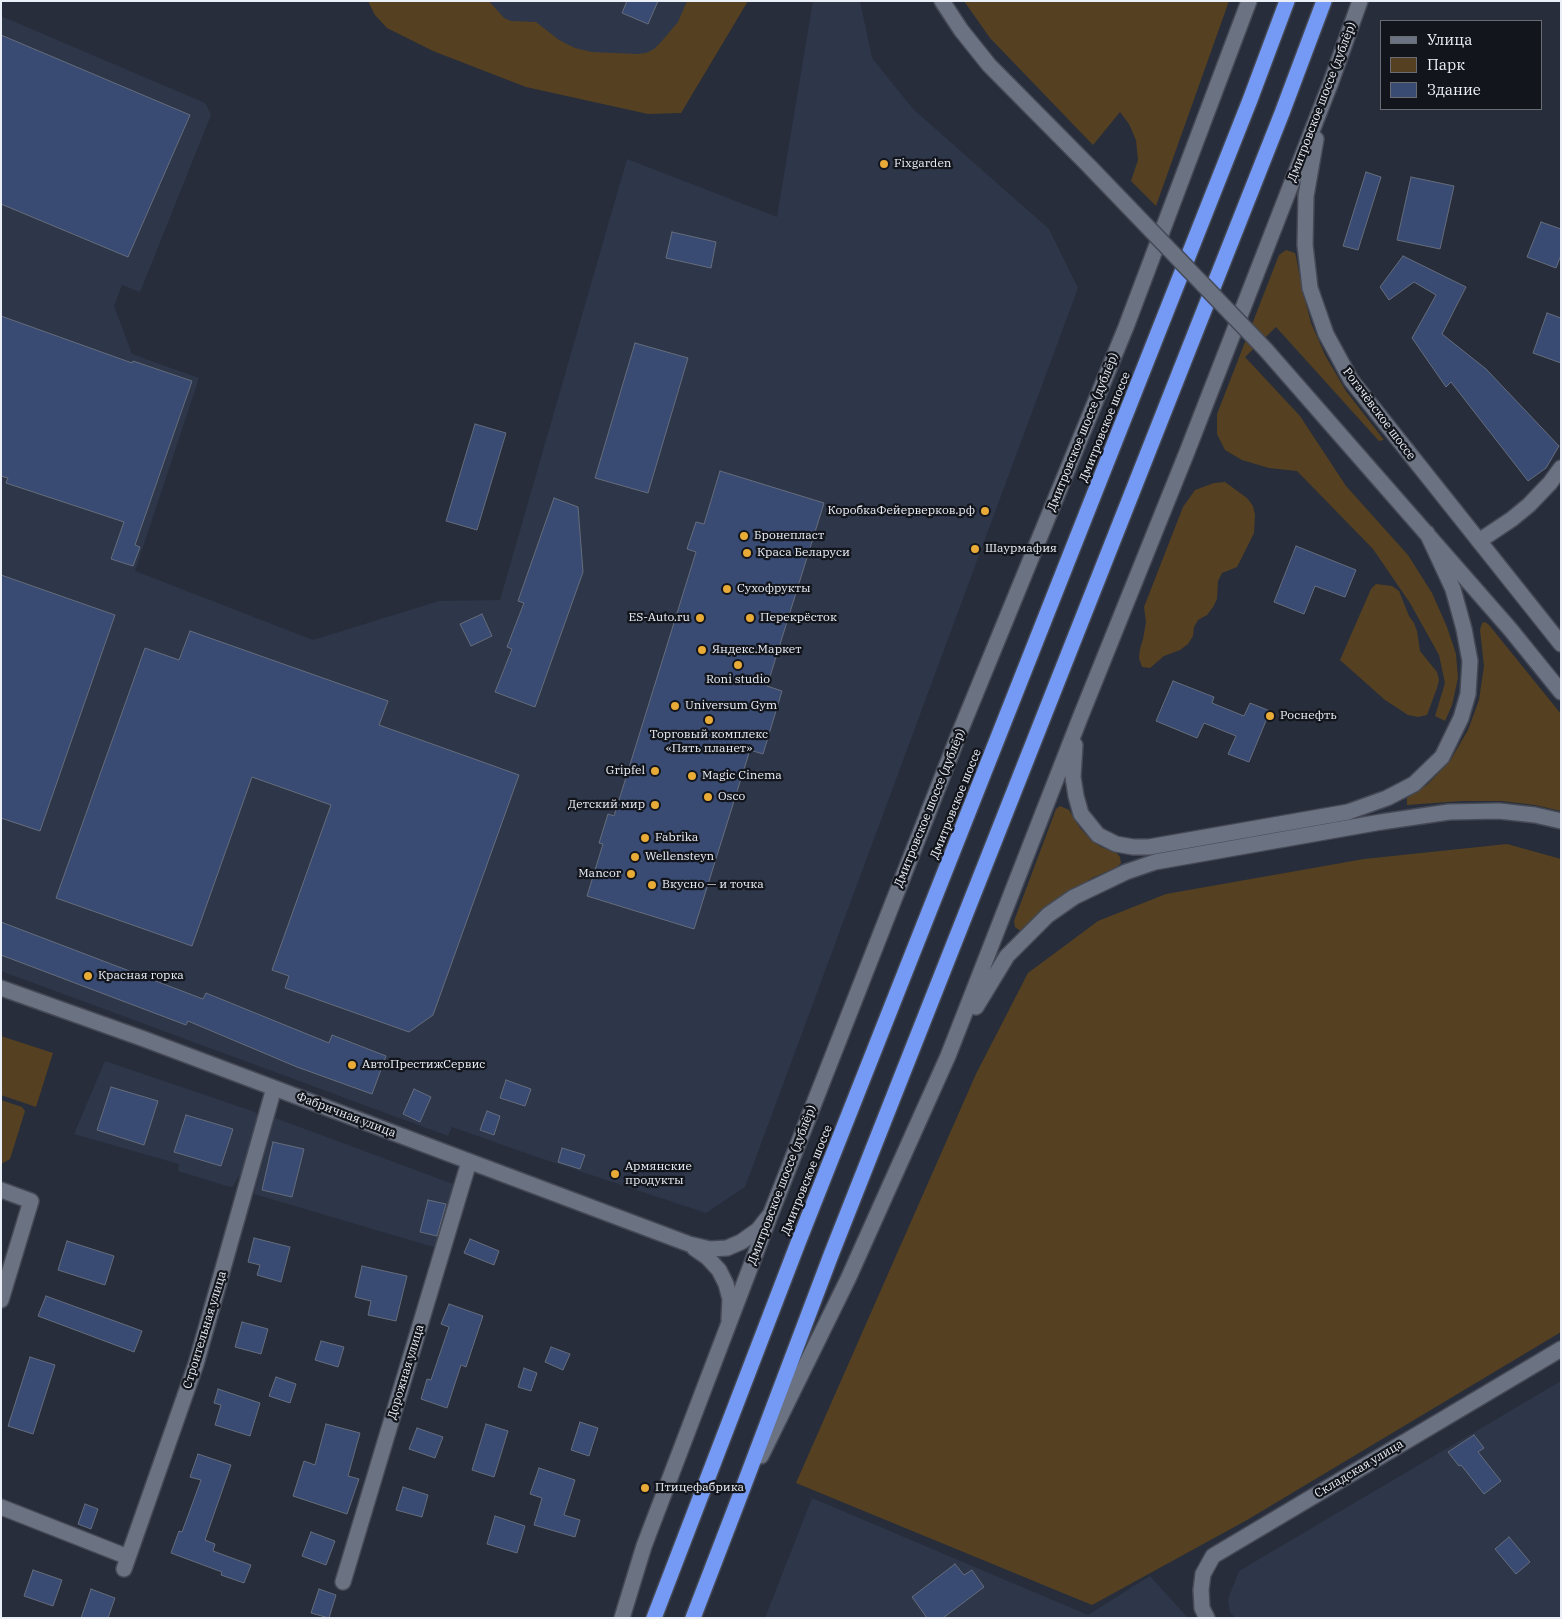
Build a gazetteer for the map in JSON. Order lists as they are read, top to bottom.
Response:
{
  "streets": {
    "highway": ["Дмитровское шоссе"],
    "main road": [
      "Дмитровское шоссе (дублёр)",
      "Рогачёвское шоссе",
      "Фабричная улица",
      "Строительная улица",
      "Дорожная улица",
      "Складская улица"
    ]
  },
  "crossings": [
    ["Дмитровское шоссе (дублёр)", "Рогачёвское шоссе"],
    ["Дмитровское шоссе (дублёр)", "Фабричная улица"],
    ["Фабричная улица", "Строительная улица"],
    ["Фабричная улица", "Дорожная улица"]
  ],
  "places": [
    "Fixgarden",
    "КоробкаФейерверков.рф",
    "Бронепласт",
    "Шаурмафия",
    "Краса Беларуси",
    "Сухофрукты",
    "ES-Auto.ru",
    "Перекрёсток",
    "Яндекс.Маркет",
    "Roni studio",
    "Universum Gym",
    "Роснефть",
    "Торговый комплекс «Пять планет»",
    "Gripfel",
    "Magic Cinema",
    "Osco",
    "Детский мир",
    "Fabrika",
    "Wellensteyn",
    "Mancor",
    "Вкусно — и точка",
    "Красная горка",
    "АвтоПрестижСервис",
    "Армянские продукты",
    "Птицефабрика"
  ],
  "legend": ["Улица", "Парк", "Здание"]
}
